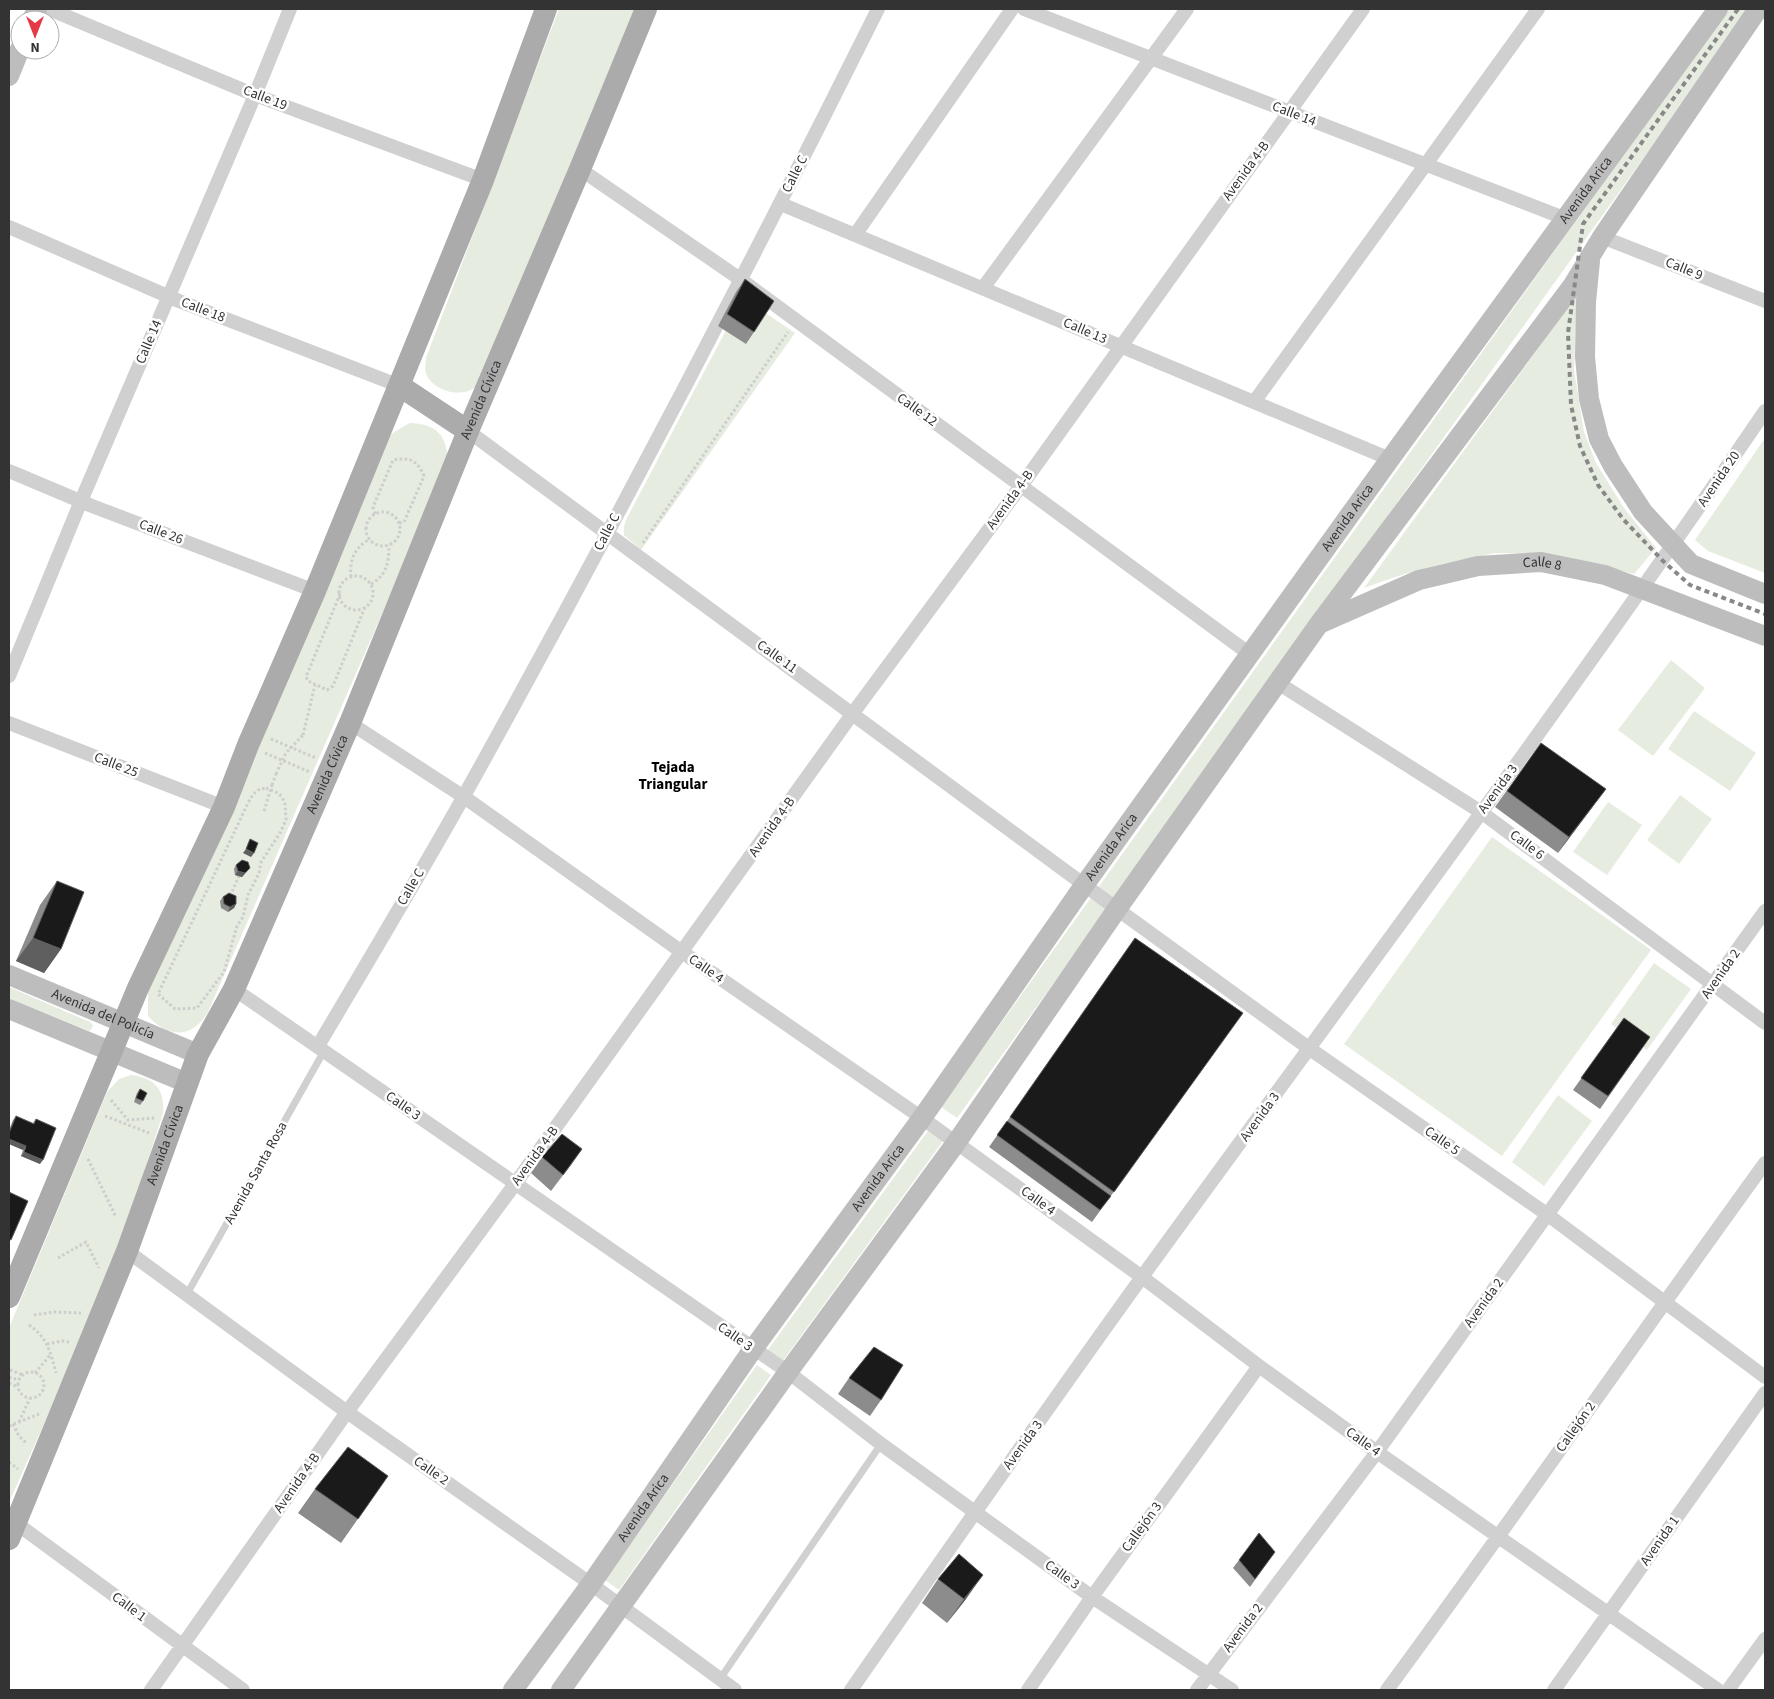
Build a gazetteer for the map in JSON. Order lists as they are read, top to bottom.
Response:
{
  "streets": {
    "main road": ["Avenida Cívica"],
    "street": [
      "Calle 19",
      "Calle 14",
      "Avenida 4-B",
      "Calle C",
      "Avenida Arica",
      "Calle 9",
      "Calle 18",
      "Calle 13",
      "Calle 12",
      "Avenida 20",
      "Calle 26",
      "Calle 8",
      "Calle 11",
      "Calle 25",
      "Avenida 3",
      "Calle 6",
      "Calle 4",
      "Avenida 2",
      "Avenida del Policía",
      "Calle 3",
      "Calle 5",
      "Callejón 2",
      "Calle 2",
      "Callejón 3",
      "Avenida 1",
      "Calle 1"
    ],
    "lane": ["Avenida Santa Rosa"]
  },
  "crossings": [
    ["Calle 19", "Calle 14"],
    ["Calle 14", "Avenida 4-B"],
    ["Calle 14", "Avenida Arica"],
    ["Calle 14", "Calle 18"],
    ["Calle 14", "Calle 26"],
    ["Avenida 4-B", "Calle 13"],
    ["Avenida 4-B", "Calle 12"],
    ["Avenida 4-B", "Calle 11"],
    ["Avenida 4-B", "Calle 4"],
    ["Avenida 4-B", "Calle 3"],
    ["Avenida 4-B", "Calle 2"],
    ["Avenida 4-B", "Calle 1"],
    ["Calle C", "Calle 13"],
    ["Calle C", "Calle 12"],
    ["Calle C", "Calle 11"],
    ["Calle C", "Calle 4"],
    ["Calle C", "Calle 3"],
    ["Calle C", "Avenida Santa Rosa"],
    ["Avenida Arica", "Calle 13"],
    ["Avenida Arica", "Calle 12"],
    ["Avenida Arica", "Calle 11"],
    ["Avenida Arica", "Calle 4"],
    ["Avenida Arica", "Calle 3"],
    ["Avenida Arica", "Calle 2"],
    ["Avenida Cívica", "Calle 12"],
    ["Avenida Cívica", "Calle 11"],
    ["Avenida Cívica", "Calle 4"],
    ["Avenida Cívica", "Avenida del Policía"],
    ["Avenida Cívica", "Calle 3"],
    ["Avenida Cívica", "Calle 2"],
    ["Avenida Cívica", "Calle 1"],
    ["Avenida 20", "Avenida 3"],
    ["Calle 8", "Avenida 3"],
    ["Calle 11", "Calle 5"],
    ["Avenida 3", "Calle 6"],
    ["Avenida 3", "Calle 4"],
    ["Avenida 3", "Calle 3"],
    ["Avenida 3", "Calle 5"],
    ["Calle 6", "Avenida 2"],
    ["Calle 4", "Avenida 2"],
    ["Calle 4", "Callejón 2"],
    ["Calle 4", "Callejón 3"],
    ["Calle 4", "Avenida 1"],
    ["Avenida 2", "Calle 3"],
    ["Avenida 2", "Calle 5"],
    ["Calle 3", "Avenida Santa Rosa"],
    ["Calle 3", "Callejón 3"],
    ["Calle 5", "Callejón 2"],
    ["Avenida Santa Rosa", "Calle 2"]
  ],
  "districts": ["Tejada Triangular"],
  "north": "bottom"
}
